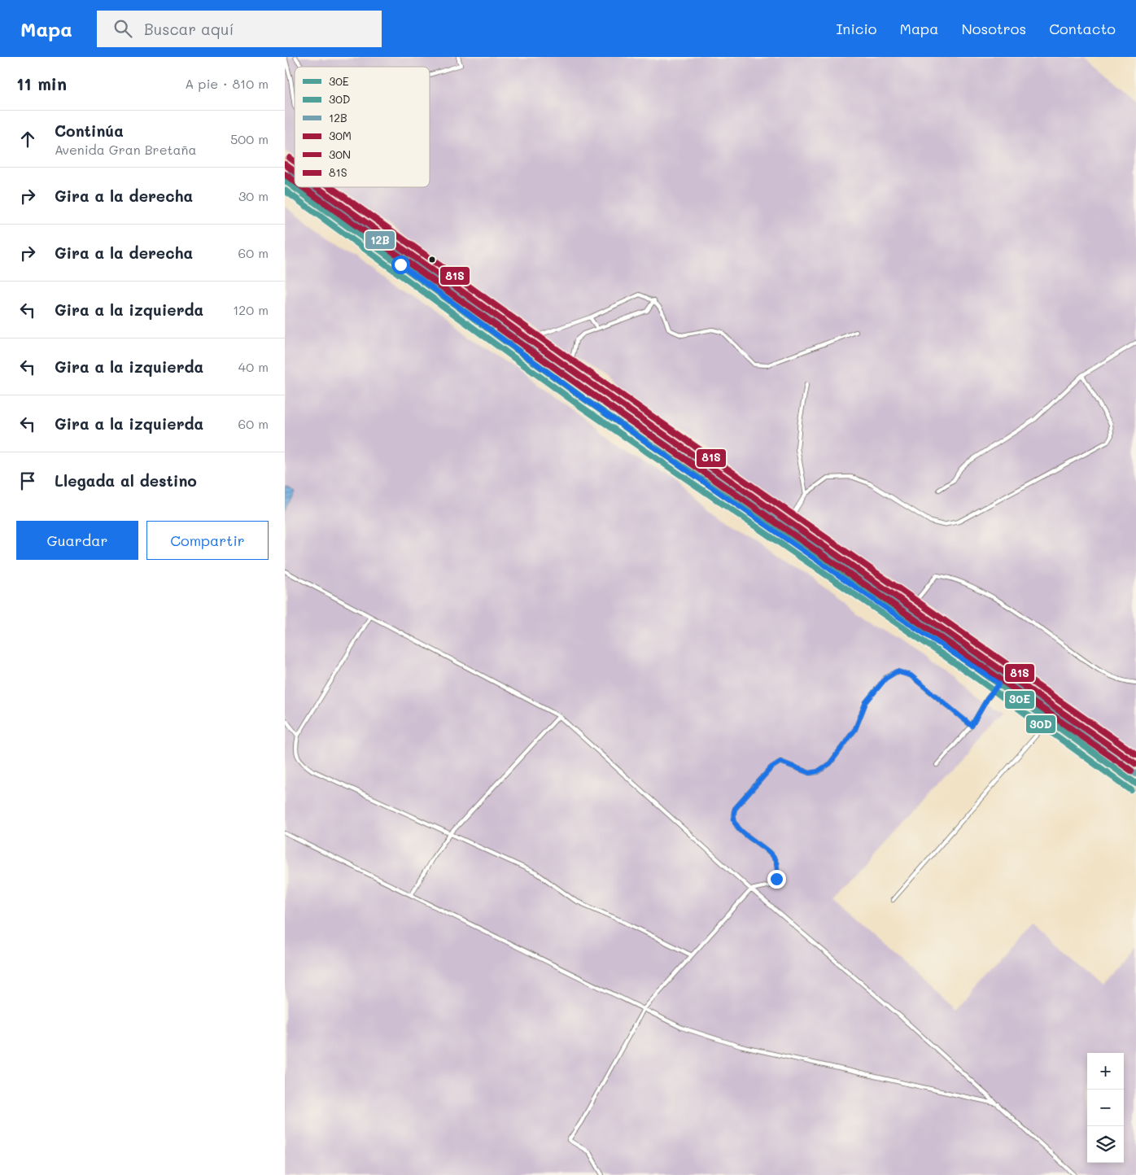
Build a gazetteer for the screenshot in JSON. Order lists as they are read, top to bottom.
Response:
{
  "lines": [
    "transit line 81S",
    "transit line 30M",
    "transit line 12B",
    "transit line 30N",
    "transit line 30E",
    "transit line 30D"
  ],
  "legend": [
    "30E",
    "30D",
    "12B",
    "30M",
    "30N",
    "81S"
  ],
  "page": {
    "header": "Mapa",
    "search": "Buscar aquí",
    "nav": [
      "Inicio",
      "Mapa",
      "Nosotros",
      "Contacto"
    ],
    "heading": ["11 min", "A pie · 810 m"],
    "list": [
      ["Continúa", "Avenida Gran Bretaña", "500 m"],
      ["Gira a la derecha", "30 m"],
      ["Gira a la derecha", "60 m"],
      ["Gira a la izquierda", "120 m"],
      ["Gira a la izquierda", "40 m"],
      ["Gira a la izquierda", "60 m"],
      "Llegada al destino"
    ],
    "buttons": ["Guardar", "Compartir"],
    "map_buttons": ["+", "−"]
  }
}
